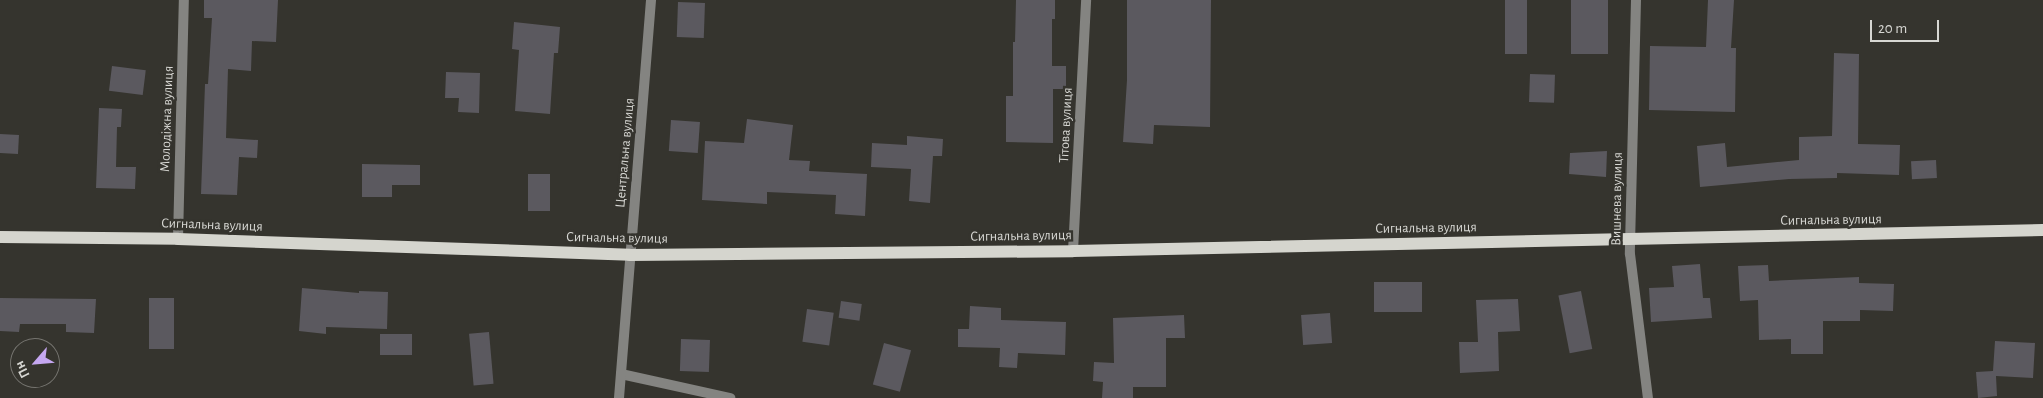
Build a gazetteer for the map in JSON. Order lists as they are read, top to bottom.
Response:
{
  "streets": {
    "main road": ["Сигнальна вулиця"],
    "street": [
      "Молодіжна вулиця",
      "Тітова вулиця",
      "Центральна вулиця",
      "Вишнева вулиця"
    ]
  },
  "crossings": [
    ["Молодіжна вулиця", "Сигнальна вулиця"],
    ["Тітова вулиця", "Сигнальна вулиця"],
    ["Центральна вулиця", "Сигнальна вулиця"],
    ["Вишнева вулиця", "Сигнальна вулиця"]
  ],
  "scale_bar": "20 m",
  "north": "bottom left"
}
